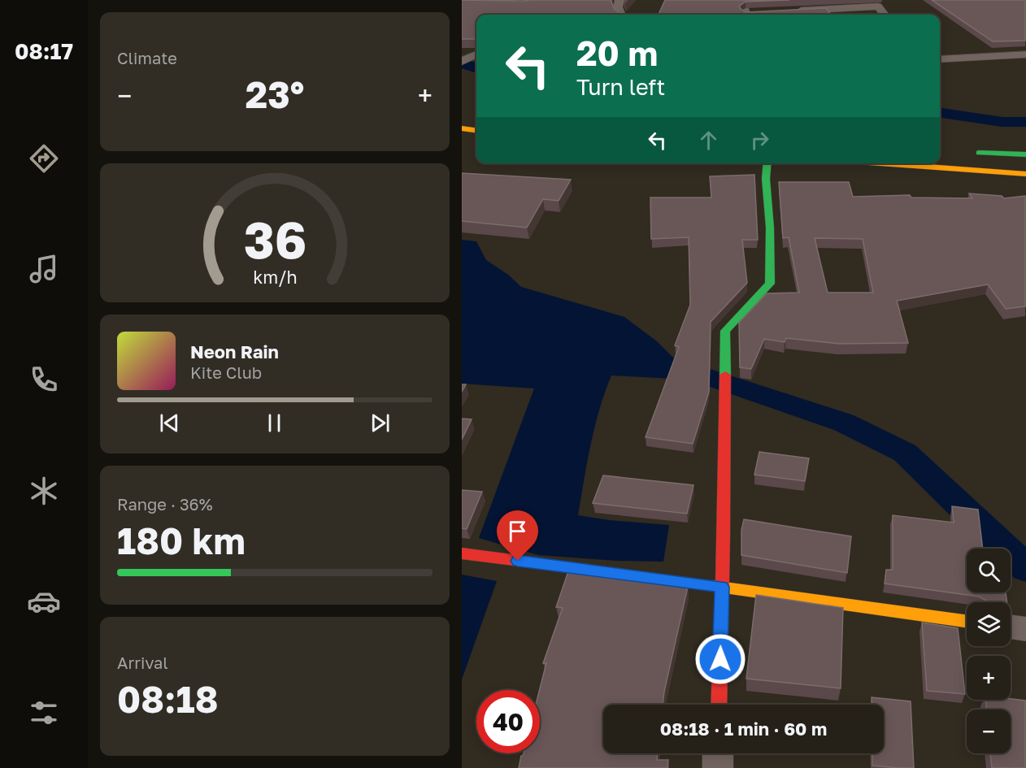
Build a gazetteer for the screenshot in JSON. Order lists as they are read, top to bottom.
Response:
{
  "page": {
    "tabs": "08:17",
    "tile": [
      "Climate",
      ["Range · 36%", "180 km"],
      ["Arrival", "08:18"]
    ],
    "turn": ["20 m", "Turn left"],
    "heat": ["−", "23°", "+"],
    "song": ["Neon Rain", "Kite Club"],
    "map_buttons": ["+", "−"],
    "limit": "40",
    "trip": "08:18 · 1 min · 60 m",
    "gauge": ["36", "km/h"]
  }
}
